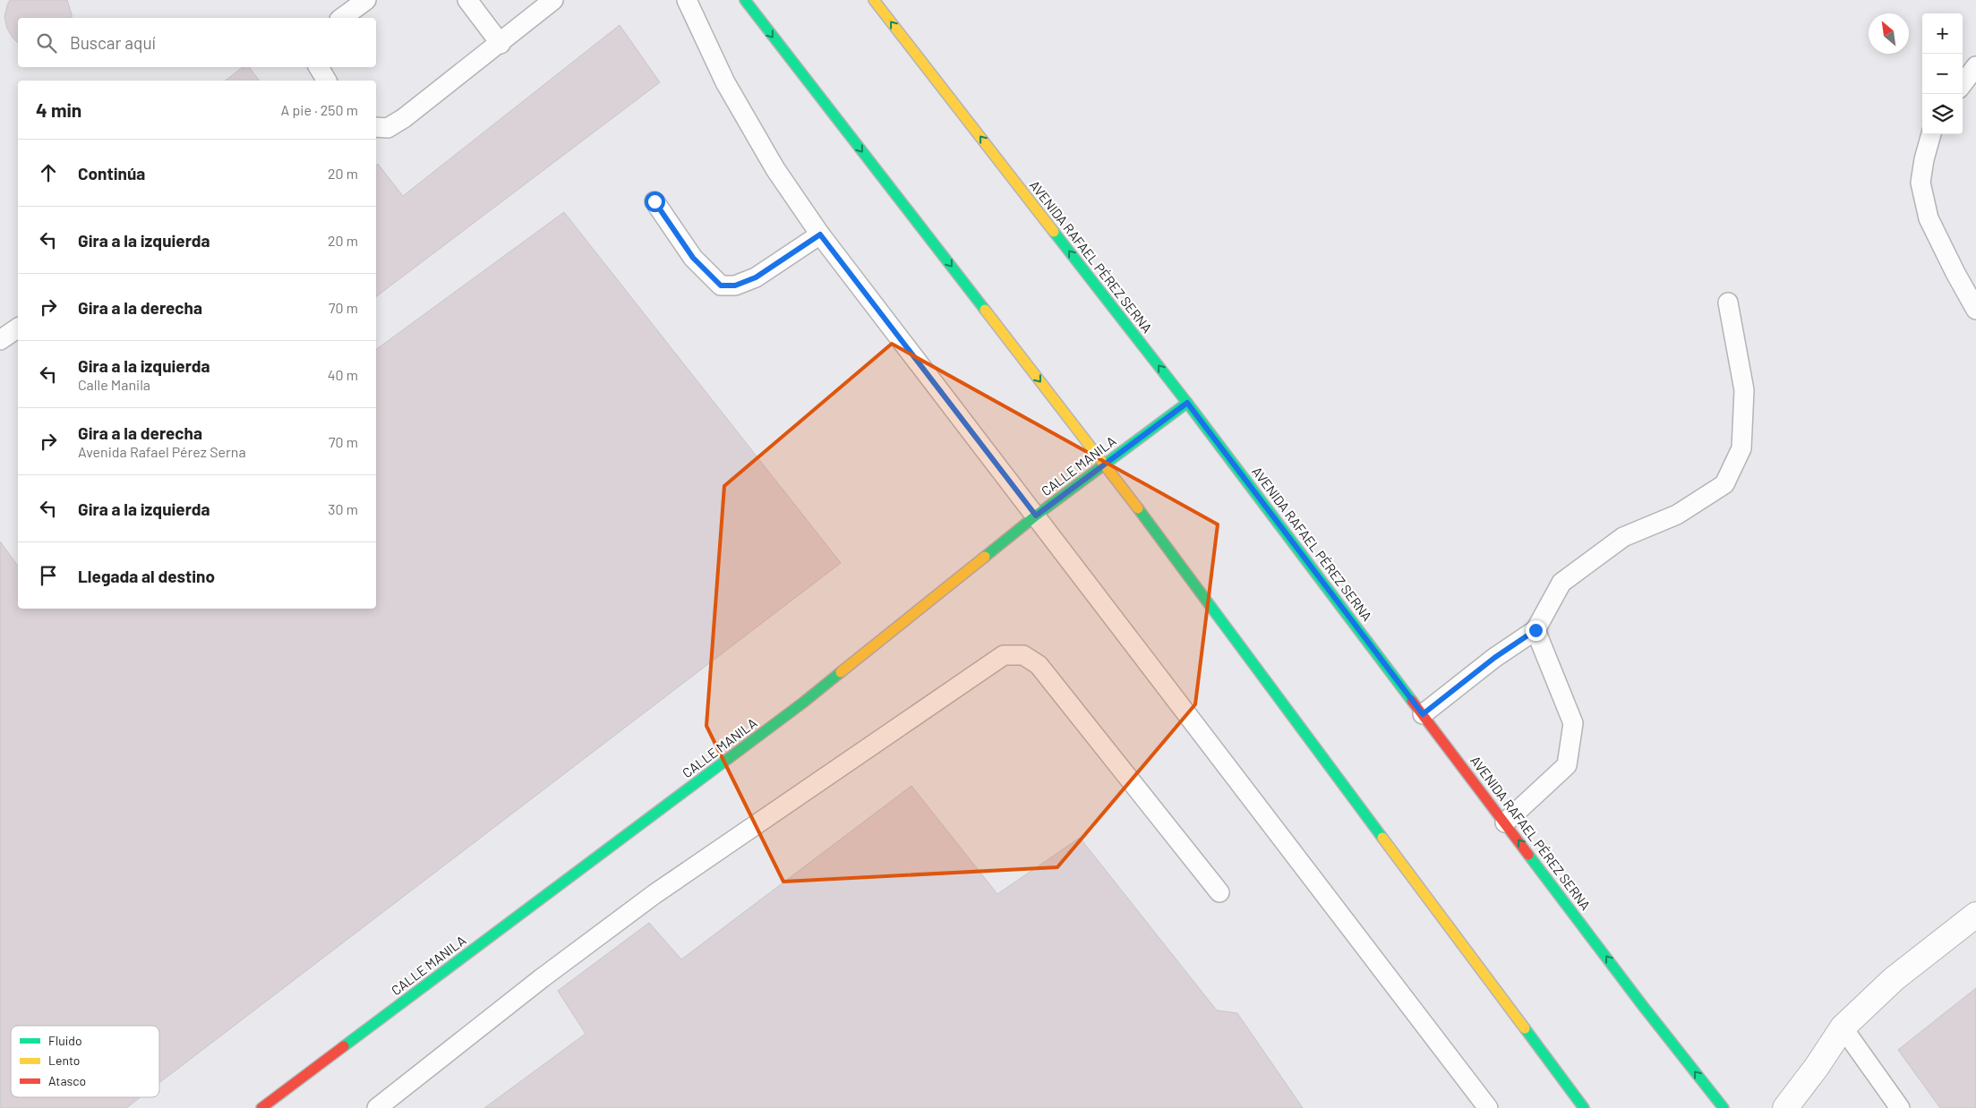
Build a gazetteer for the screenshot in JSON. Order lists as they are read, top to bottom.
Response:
{
  "streets": {
    "main road": ["AVENIDA RAFAEL PÉREZ SERNA", "CALLE MANILA"]
  },
  "crossings": [
    ["AVENIDA RAFAEL PÉREZ SERNA", "CALLE MANILA"]
  ],
  "one_way": ["AVENIDA RAFAEL PÉREZ SERNA"],
  "legend": ["Fluido", "Lento", "Atasco"],
  "north": "top left",
  "page": {
    "map_buttons": ["+", "−"],
    "search": "Buscar aquí",
    "heading": ["4 min", "A pie · 250 m"],
    "list": [
      ["Continúa", "20 m"],
      ["Gira a la izquierda", "20 m"],
      ["Gira a la derecha", "70 m"],
      ["Gira a la izquierda", "Calle Manila", "40 m"],
      ["Gira a la derecha", "Avenida Rafael Pérez Serna", "70 m"],
      ["Gira a la izquierda", "30 m"],
      "Llegada al destino"
    ]
  }
}
